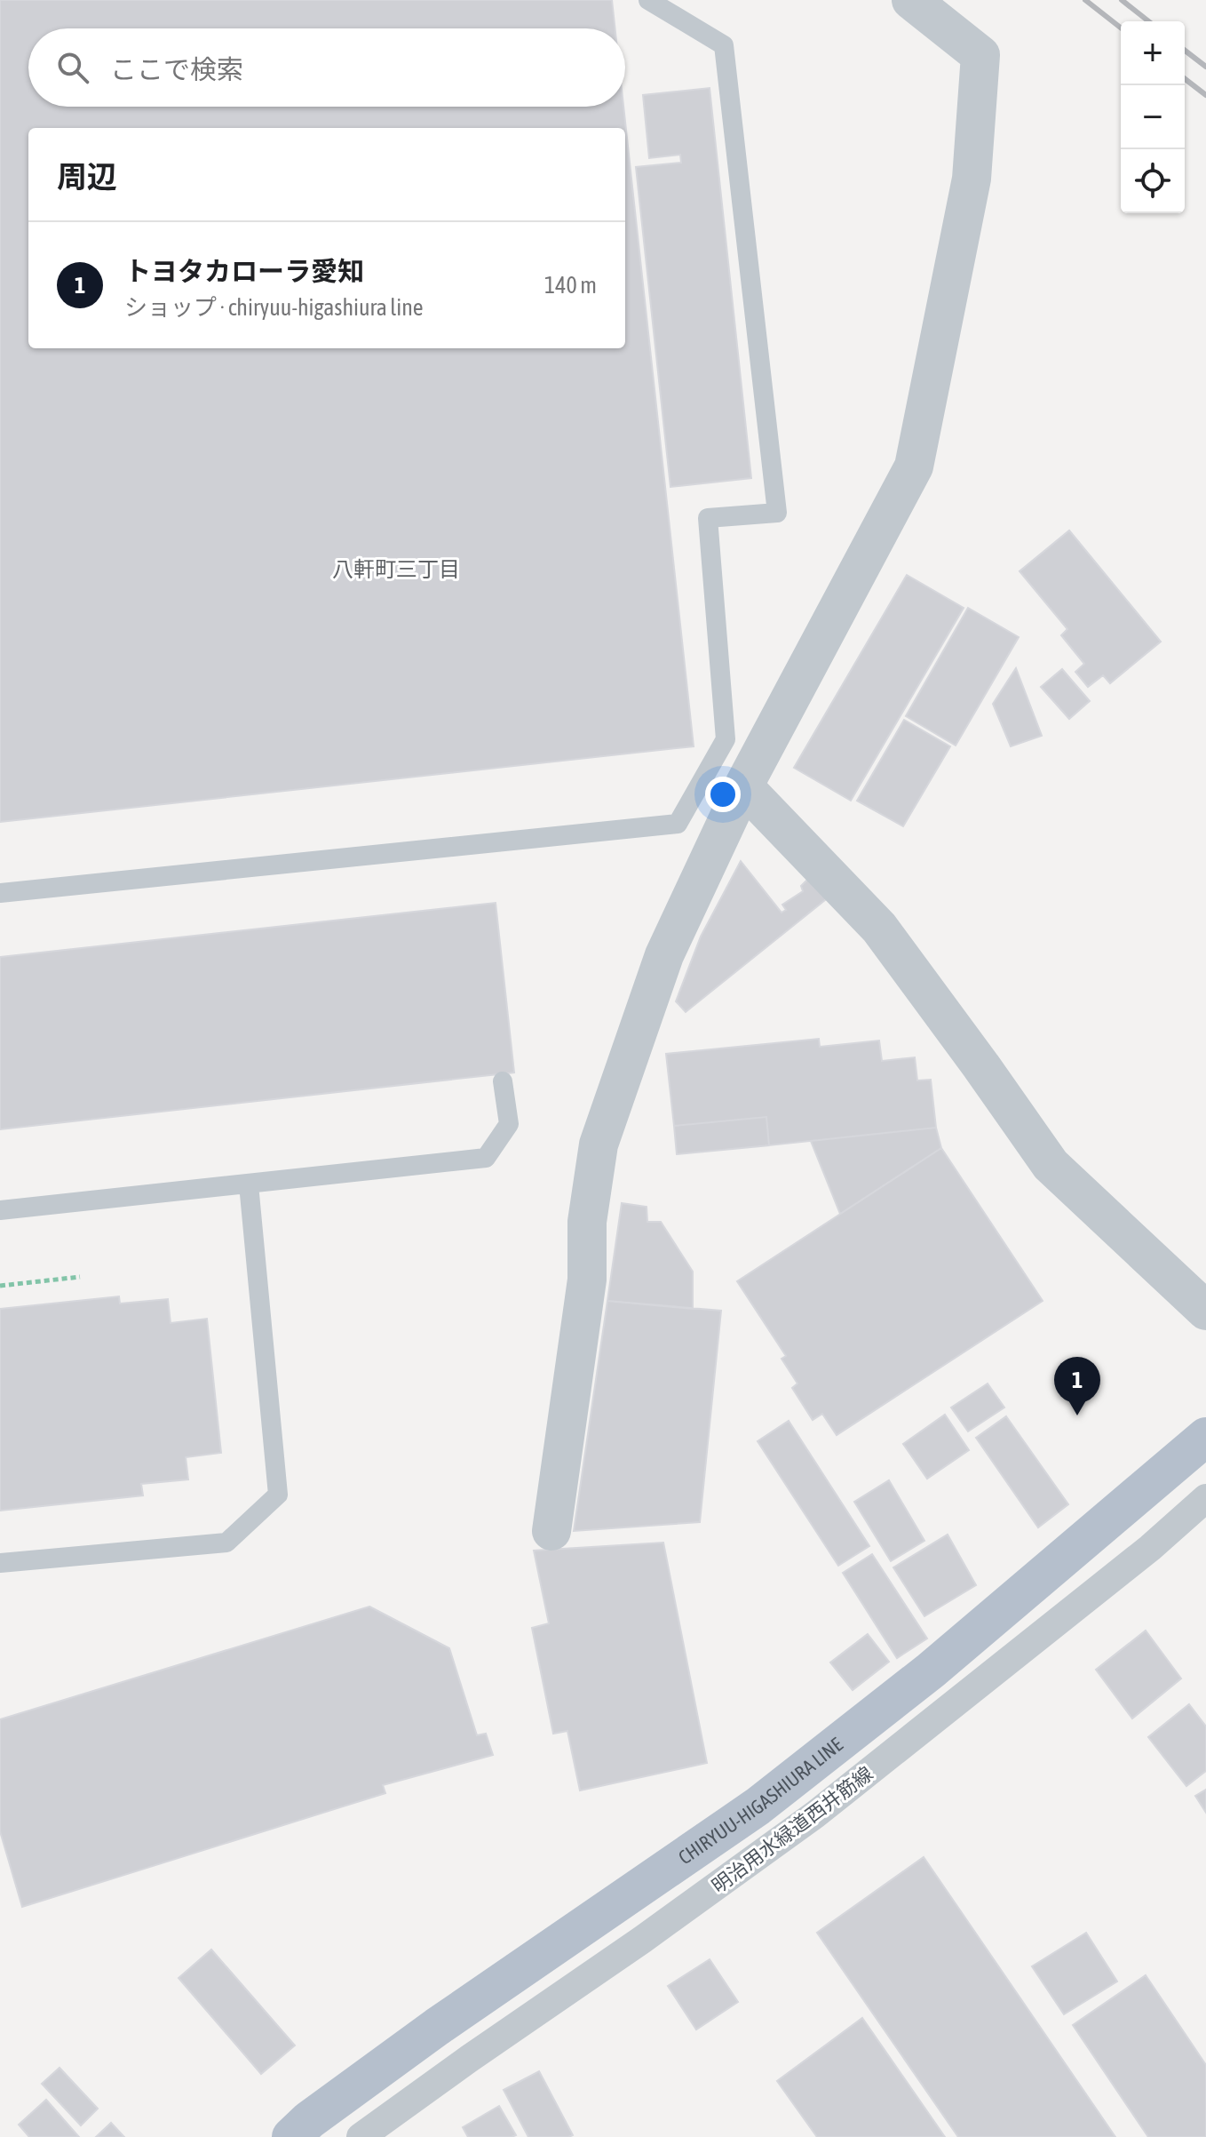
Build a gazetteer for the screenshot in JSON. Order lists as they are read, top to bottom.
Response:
{
  "streets": {
    "main road": ["CHIRYUU-HIGASHIURA LINE"],
    "street": ["明治用水緑道西井筋線"]
  },
  "districts": ["八軒町三丁目"],
  "page": {
    "map_buttons": ["+", "−"],
    "search": "ここで検索",
    "heading": "周辺",
    "list": [
      {
        "mark": "1",
        "name": "トヨタカローラ愛知",
        "note": "ショップ · chiryuu-higashiura line",
        "value": "140 m"
      }
    ],
    "pins": "1"
  }
}
